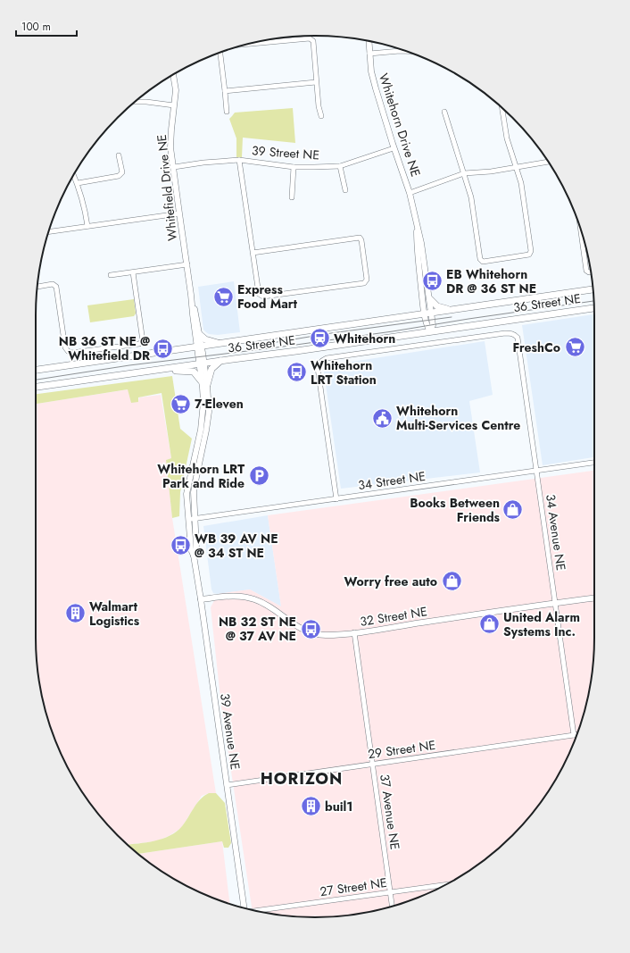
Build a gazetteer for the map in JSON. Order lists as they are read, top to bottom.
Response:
{
  "streets": {
    "main road": ["36 Street NE"],
    "street": [
      "Whitehorn Drive NE",
      "39 Street NE",
      "Whitefield Drive NE",
      "34 Street NE",
      "34 Avenue NE",
      "32 Street NE",
      "39 Avenue NE",
      "29 Street NE",
      "37 Avenue NE",
      "27 Street NE"
    ]
  },
  "crossings": [
    ["Whitehorn Drive NE", "39 Street NE"],
    ["Whitehorn Drive NE", "36 Street NE"],
    ["39 Street NE", "Whitefield Drive NE"],
    ["Whitefield Drive NE", "36 Street NE"],
    ["Whitefield Drive NE", "39 Avenue NE"],
    ["36 Street NE", "39 Avenue NE"],
    ["34 Street NE", "34 Avenue NE"],
    ["34 Street NE", "39 Avenue NE"],
    ["34 Avenue NE", "32 Street NE"],
    ["34 Avenue NE", "29 Street NE"],
    ["32 Street NE", "39 Avenue NE"],
    ["32 Street NE", "37 Avenue NE"],
    ["39 Avenue NE", "29 Street NE"],
    ["29 Street NE", "37 Avenue NE"],
    ["37 Avenue NE", "27 Street NE"]
  ],
  "districts": ["HORIZON"],
  "places": {
    "bus stop": [
      "EB Whitehorn DR @ 36 ST NE",
      "NB 36 ST NE @ Whitefield DR",
      "Whitehorn LRT Station",
      "WB 39 AV NE @ 34 ST NE",
      "NB 32 ST NE @ 37 AV NE"
    ],
    "supermarket": ["Express Food Mart", "FreshCo", "7-Eleven"],
    "station": ["Whitehorn"],
    "public building": ["Whitehorn Multi-Services Centre"],
    "parking": ["Whitehorn LRT Park and Ride"],
    "shop": ["Books Between Friends", "Worry free auto", "United Alarm Systems Inc."],
    "building": ["Walmart Logistics", "buil1"]
  },
  "scale_bar": "100 m"
}
